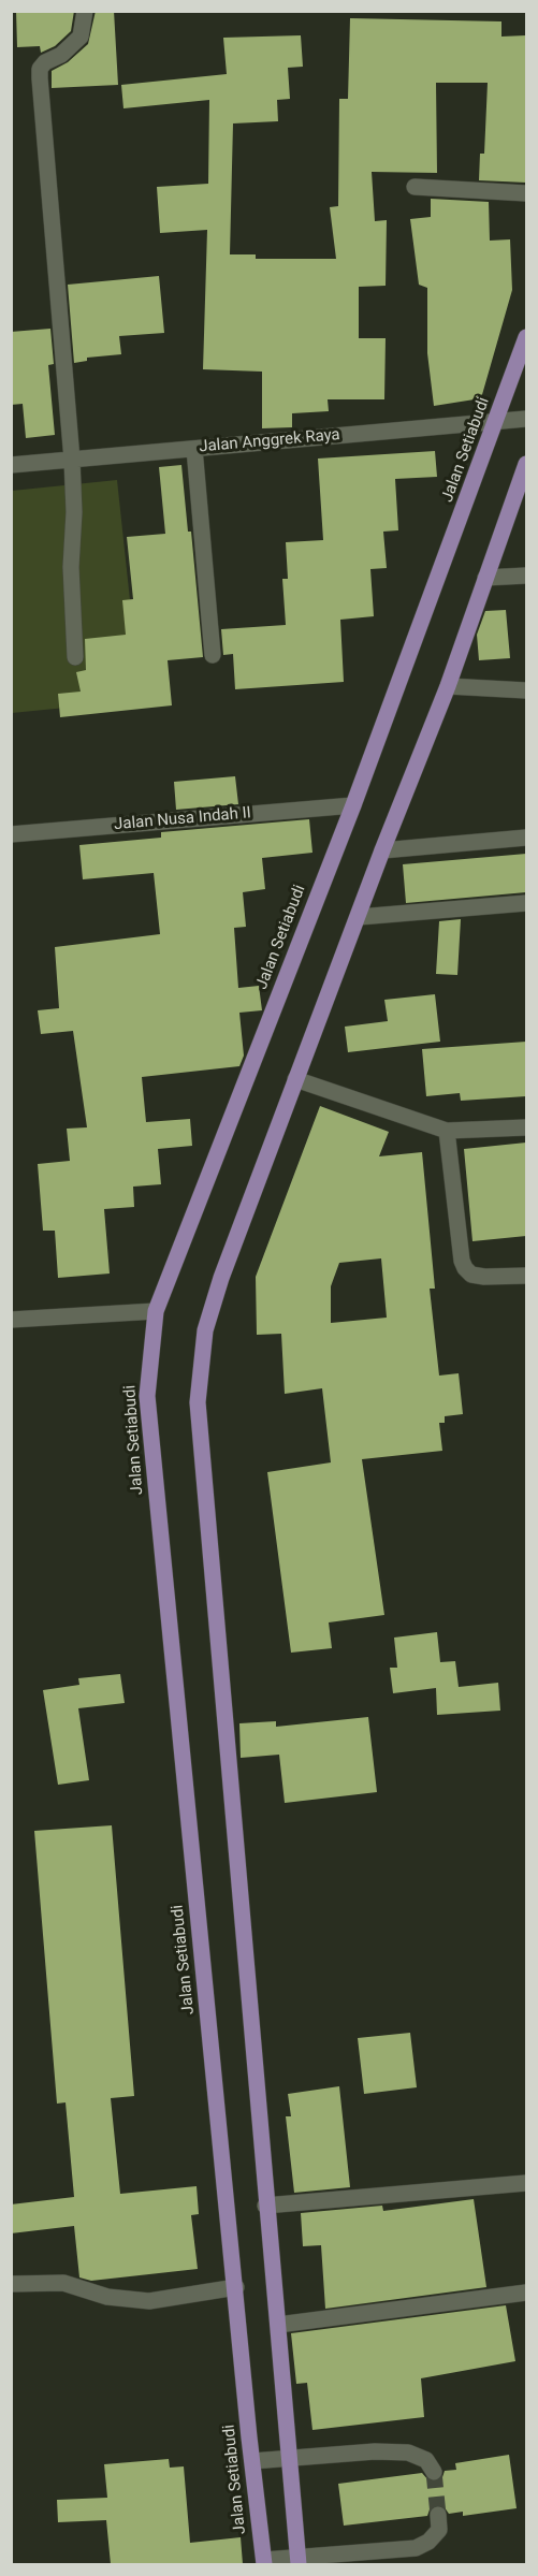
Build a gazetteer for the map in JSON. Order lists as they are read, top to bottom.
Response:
{
  "streets": {
    "main road": ["Jalan Setiabudi"],
    "street": ["Jalan Anggrek Raya", "Jalan Nusa Indah II"]
  },
  "crossings": [
    ["Jalan Anggrek Raya", "Jalan Setiabudi"],
    ["Jalan Setiabudi", "Jalan Nusa Indah II"]
  ]
}
